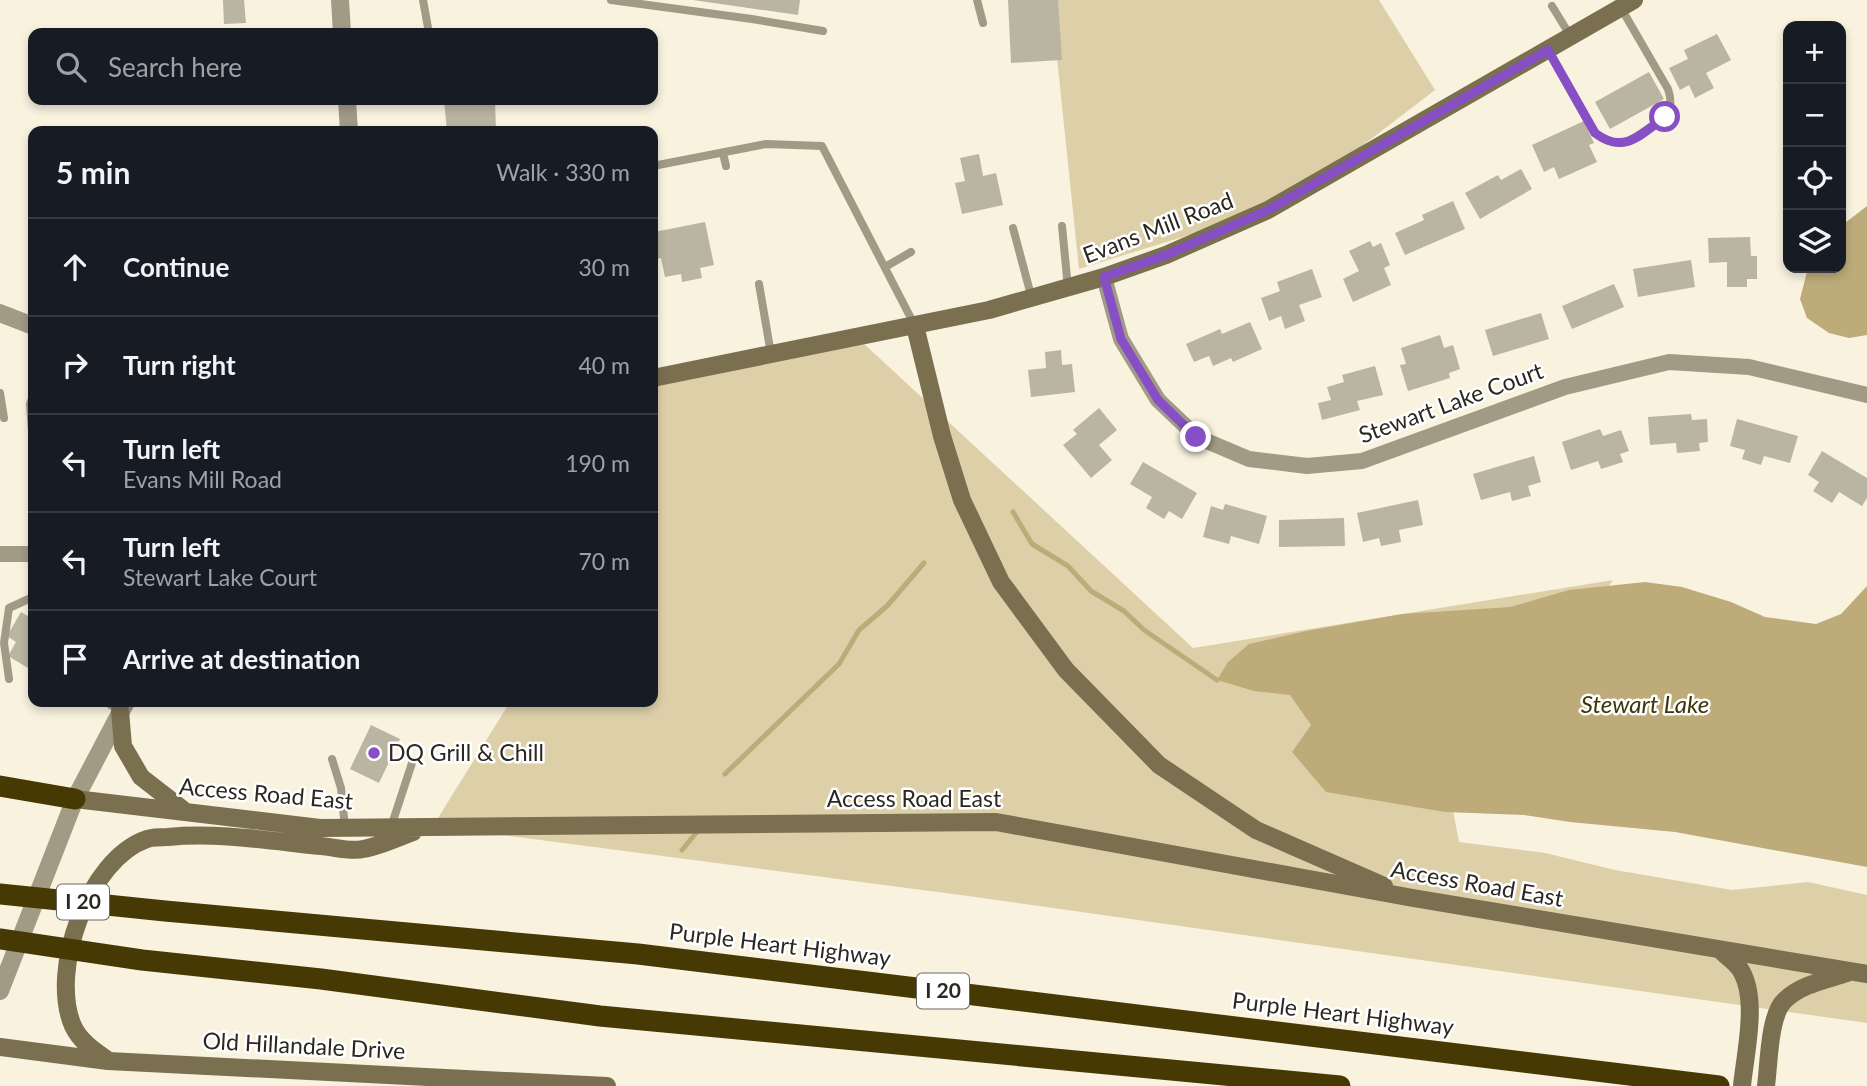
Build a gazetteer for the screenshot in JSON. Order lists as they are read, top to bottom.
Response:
{
  "streets": {
    "highway": ["I 20", "Purple Heart Highway"],
    "main road": ["Evans Mill Road", "Access Road East", "Old Hillandale Drive"],
    "street": ["Stewart Lake Court"]
  },
  "crossings": [
    ["Evans Mill Road", "Stewart Lake Court"]
  ],
  "water": ["Stewart Lake"],
  "places": ["DQ Grill & Chill"],
  "page": {
    "map_buttons": ["+", "−"],
    "search": "Search here",
    "heading": ["5 min", "Walk · 330 m"],
    "list": [
      ["Continue", "30 m"],
      ["Turn right", "40 m"],
      ["Turn left", "Evans Mill Road", "190 m"],
      ["Turn left", "Stewart Lake Court", "70 m"],
      "Arrive at destination"
    ]
  }
}
